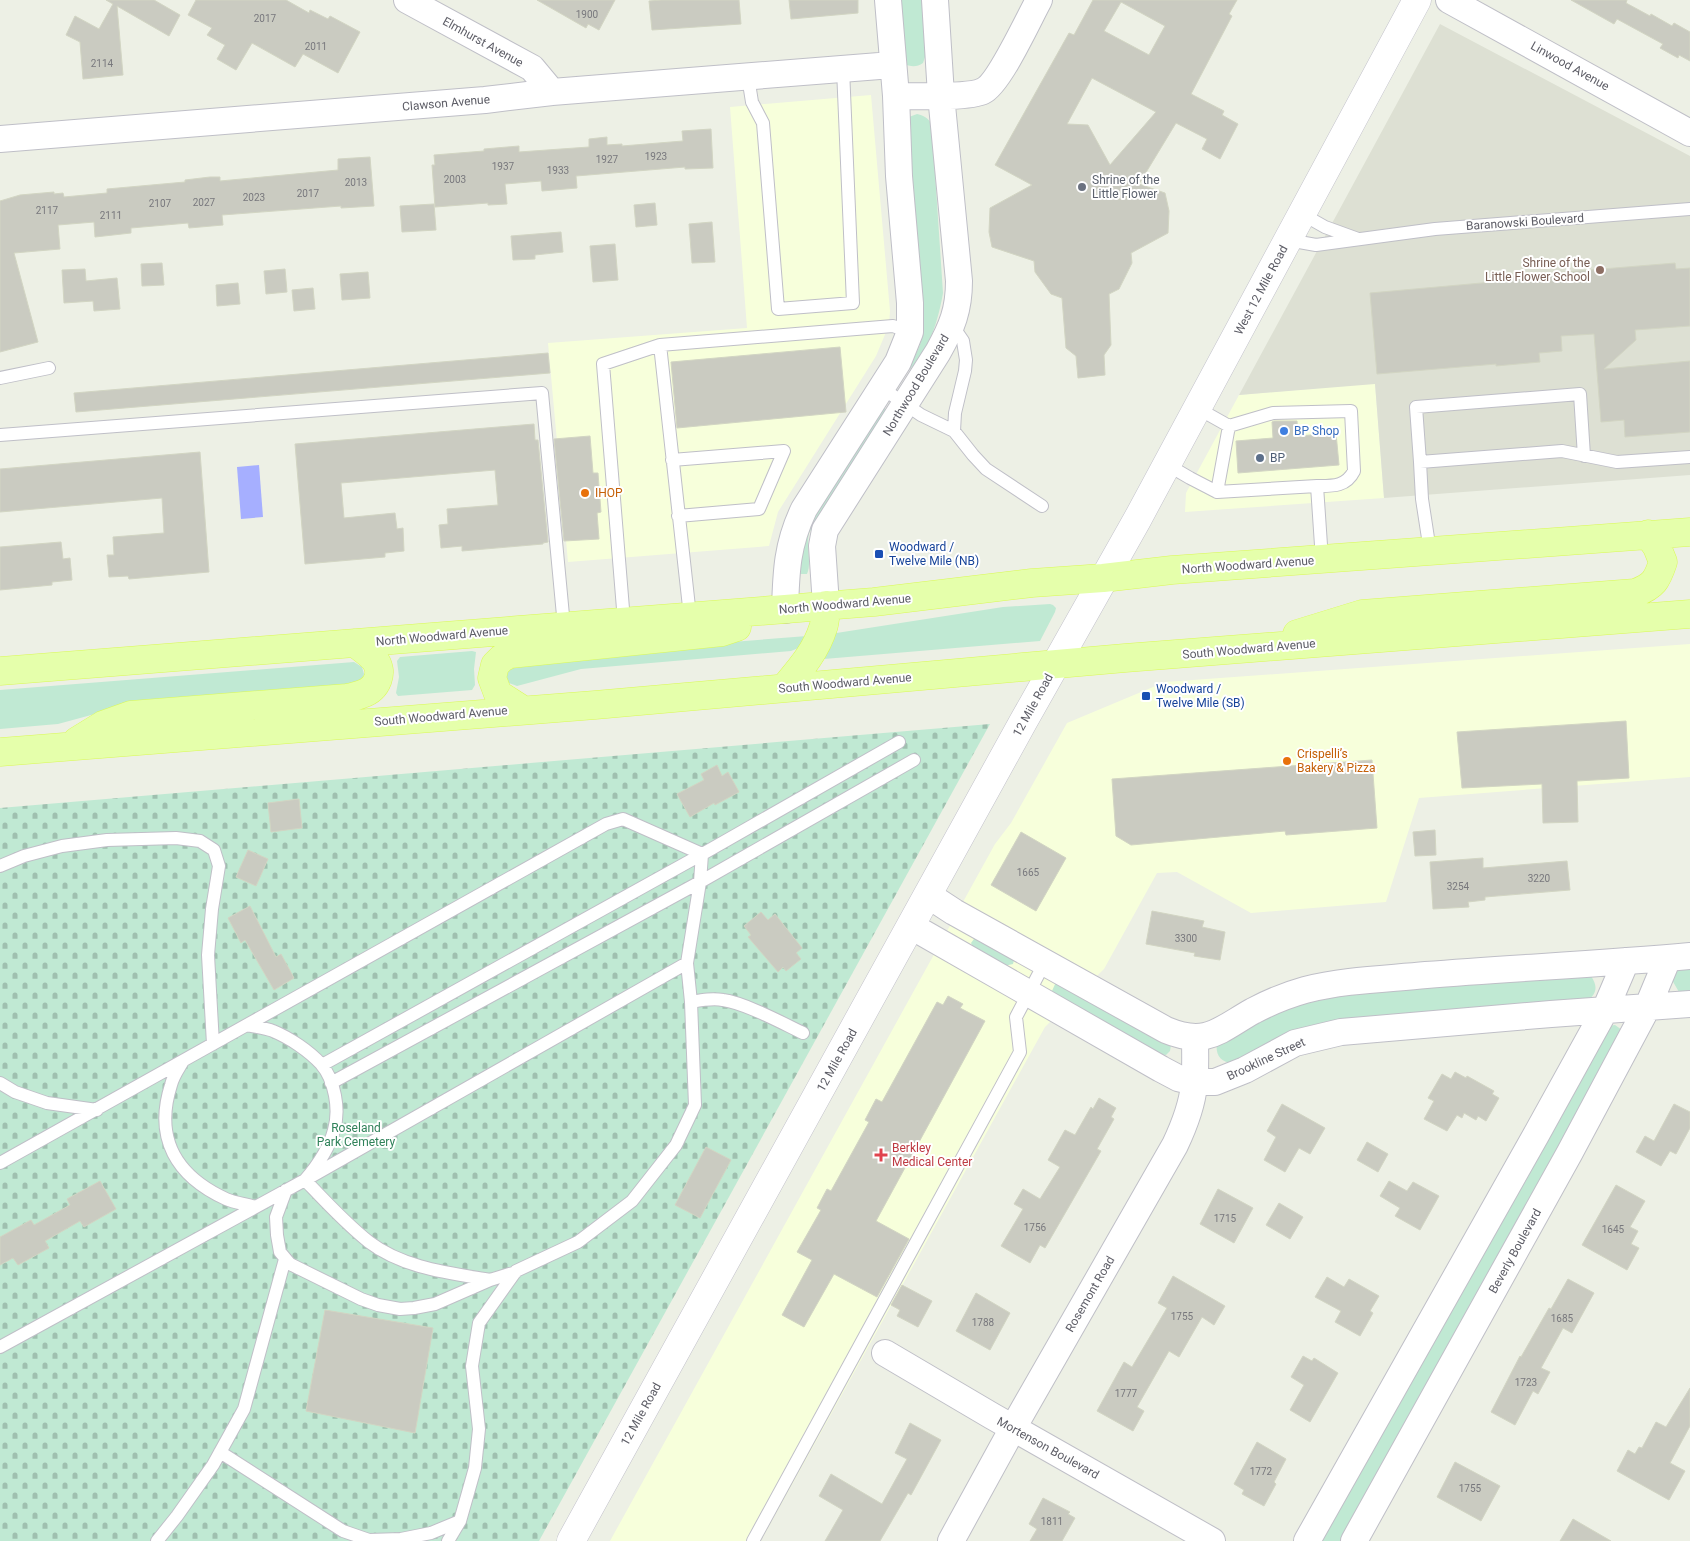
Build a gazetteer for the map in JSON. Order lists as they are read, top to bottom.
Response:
{
  "streets": {
    "main road": [
      "West 12 Mile Road",
      "North Woodward Avenue",
      "South Woodward Avenue",
      "12 Mile Road"
    ],
    "street": [
      "Elmhurst Avenue",
      "Linwood Avenue",
      "Clawson Avenue",
      "Northwood Boulevard",
      "Brookline Street",
      "Beverly Boulevard",
      "Rosemont Road",
      "Mortenson Boulevard"
    ],
    "lane": ["Baranowski Boulevard"]
  },
  "crossings": [
    ["Elmhurst Avenue", "Clawson Avenue"],
    ["Baranowski Boulevard", "West 12 Mile Road"],
    ["West 12 Mile Road", "North Woodward Avenue"],
    ["West 12 Mile Road", "12 Mile Road"],
    ["Northwood Boulevard", "North Woodward Avenue"],
    ["North Woodward Avenue", "12 Mile Road"],
    ["South Woodward Avenue", "12 Mile Road"],
    ["12 Mile Road", "Brookline Street"],
    ["Brookline Street", "Beverly Boulevard"],
    ["Brookline Street", "Rosemont Road"],
    ["Rosemont Road", "Mortenson Boulevard"]
  ],
  "parks": ["Roseland Park Cemetery"],
  "places": {
    "other": [
      "Shrine of the Little Flower",
      "Shrine of the Little Flower School",
      "BP Shop",
      "BP",
      "IHOP",
      "Crispelli’s Bakery & Pizza"
    ],
    "transit": ["Woodward / Twelve Mile (NB)", "Woodward / Twelve Mile (SB)"],
    "health": ["Berkley Medical Center"]
  },
  "house_numbers": [
    "1900",
    "2017",
    "2011",
    "2114",
    "1923",
    "1927",
    "1937",
    "1933",
    "2003",
    "2013",
    "2017",
    "2023",
    "2027",
    "2107",
    "2117",
    "2111",
    "1665",
    "3220",
    "3254",
    "3300",
    "1715",
    "1756",
    "1645",
    "1755",
    "1685",
    "1788",
    "1723",
    "1777",
    "1772",
    "1755",
    "1811"
  ]
}
